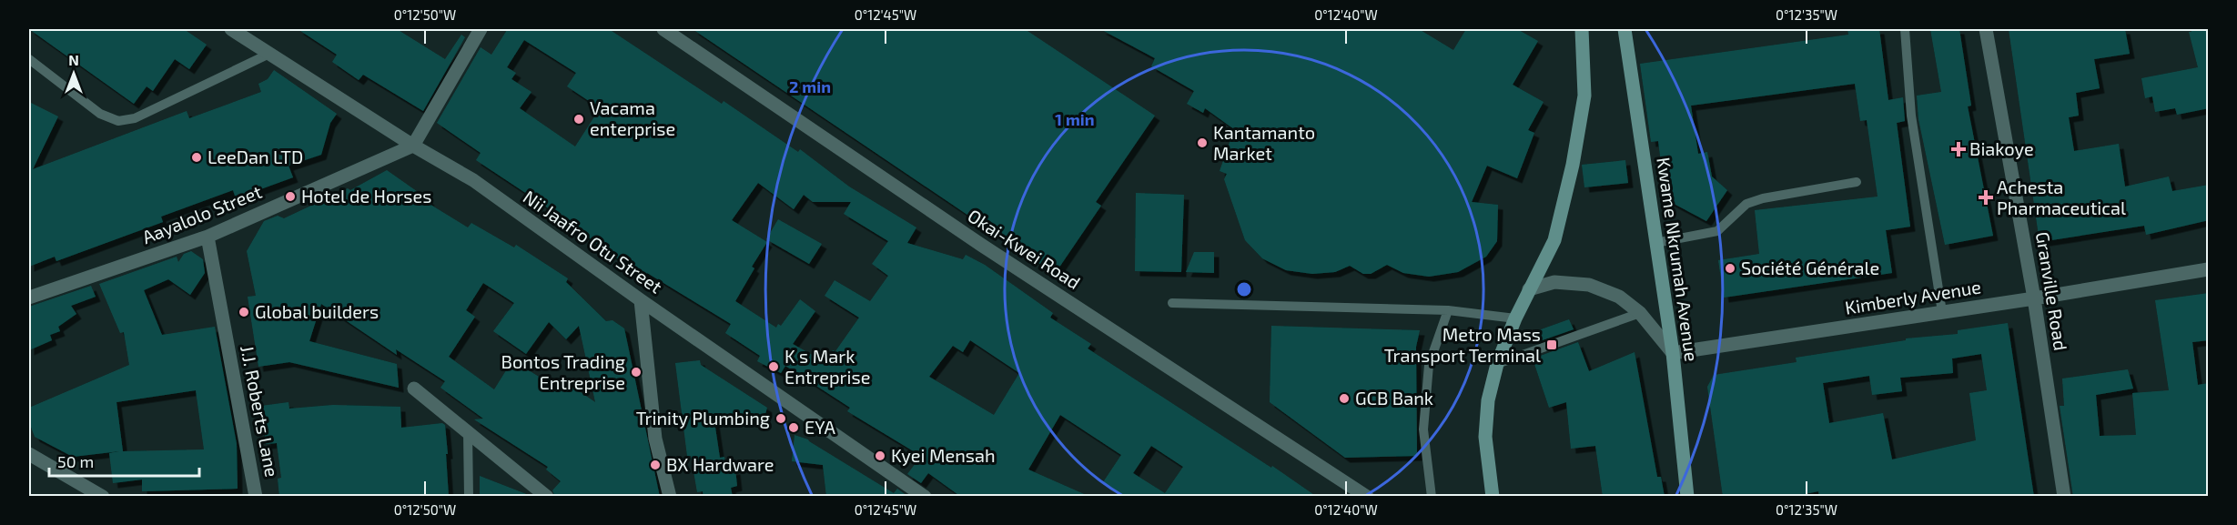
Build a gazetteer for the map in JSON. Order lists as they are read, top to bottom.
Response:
{
  "streets": {
    "main road": ["Kwame Nkrumah Avenue"],
    "street": [
      "Aayalolo Street",
      "Nii Jaafro Otu Street",
      "Okai-Kwei Road",
      "Granville Road",
      "Kimberly Avenue",
      "J.J. Roberts Lane"
    ]
  },
  "crossings": [
    ["Aayalolo Street", "Nii Jaafro Otu Street"],
    ["Aayalolo Street", "J.J. Roberts Lane"],
    ["Kwame Nkrumah Avenue", "Kimberly Avenue"],
    ["Granville Road", "Kimberly Avenue"]
  ],
  "places": {
    "other": [
      "Vacama enterprise",
      "Kantamanto Market",
      "LeeDan LTD",
      "Hotel de Horses",
      "Société Générale",
      "Global builders",
      "K s Mark Entreprise",
      "Bontos Trading Entreprise",
      "GCB Bank",
      "Trinity Plumbing",
      "EYA",
      "Kyei Mensah",
      "BX Hardware"
    ],
    "health": ["Biakoye", "Achesta Pharmaceutical"],
    "transit": ["Metro Mass Transport Terminal"]
  },
  "scale_bar": "50 m",
  "north": "top",
  "coordinates": [
    "0°12'50\"W",
    "0°12'45\"W",
    "0°12'40\"W",
    "0°12'35\"W"
  ],
  "rings": ["2 min", "1 min"]
}
